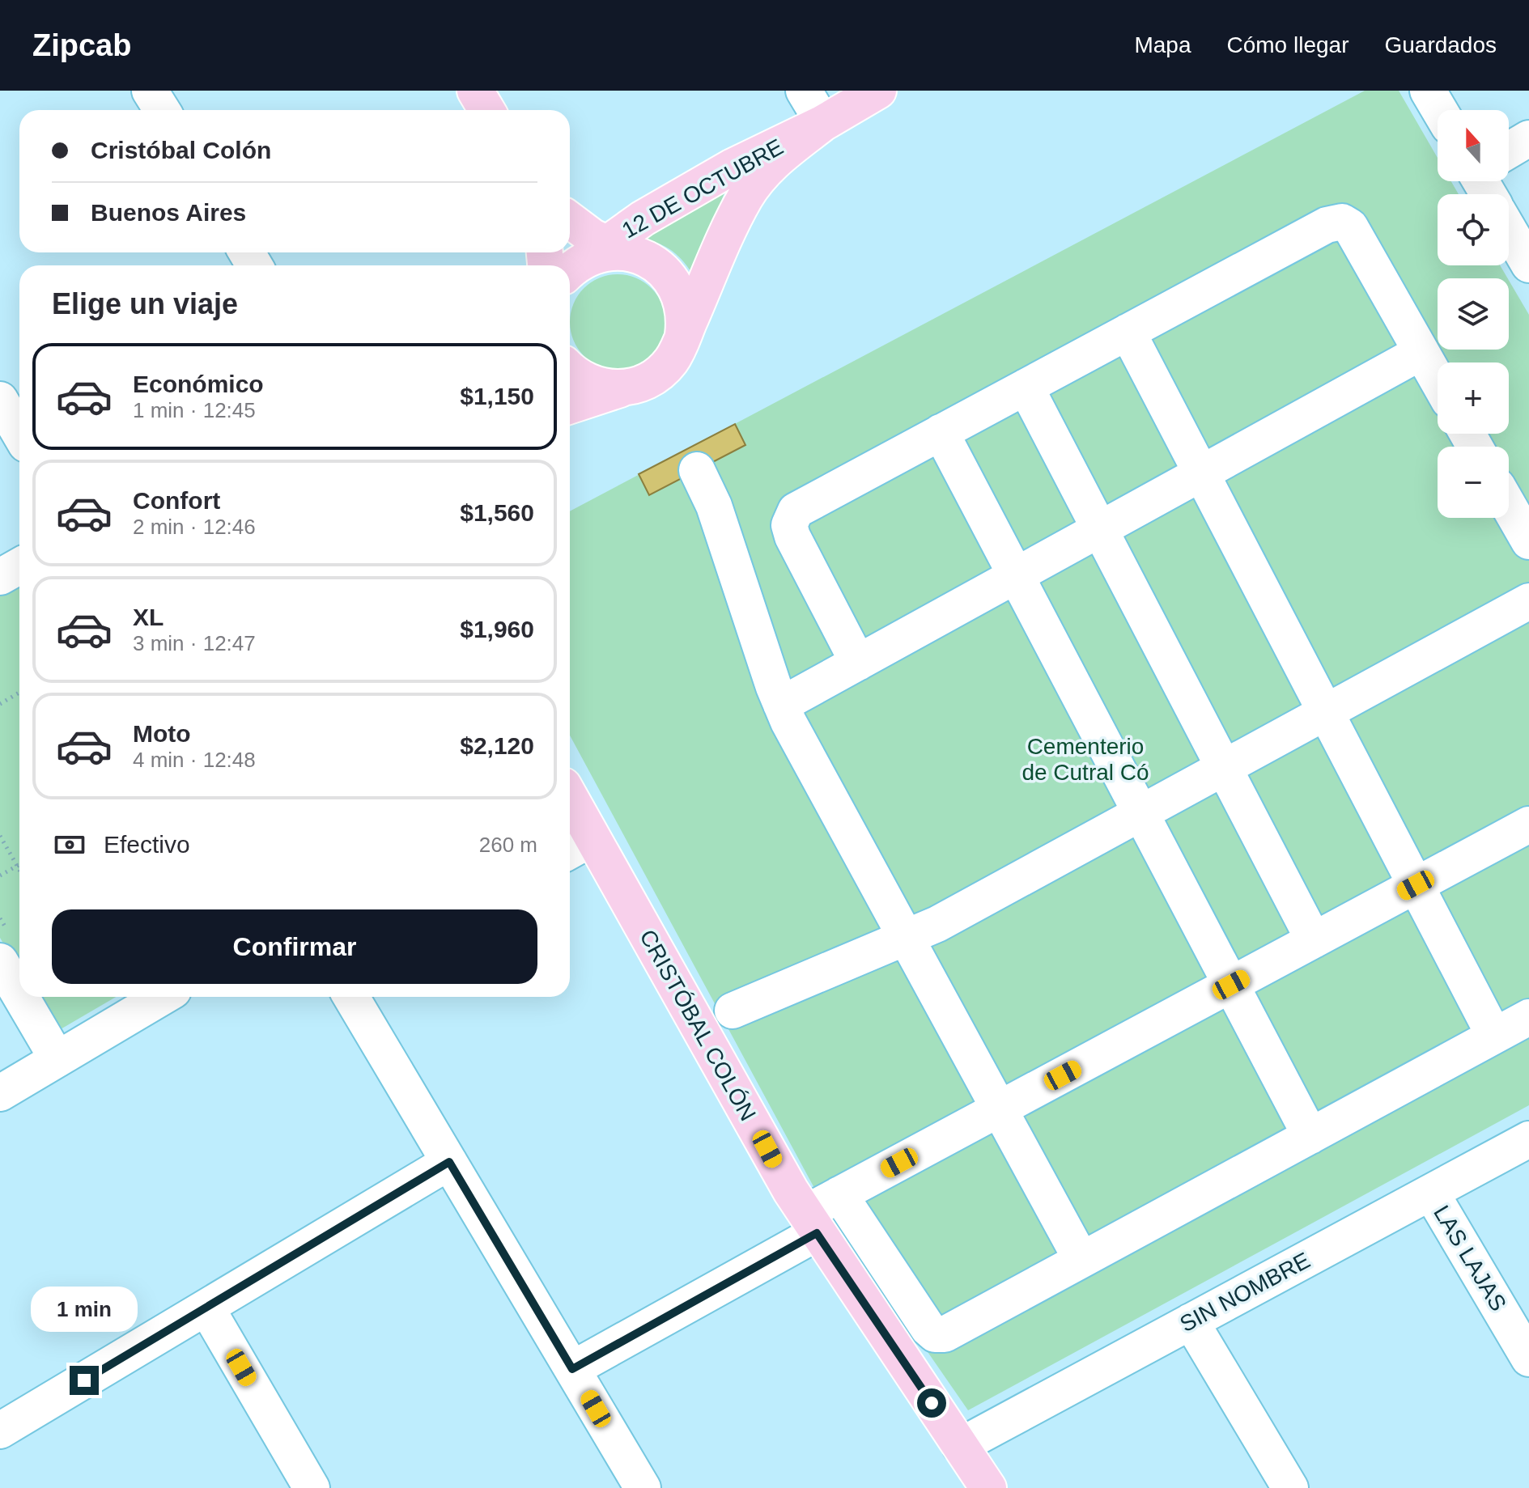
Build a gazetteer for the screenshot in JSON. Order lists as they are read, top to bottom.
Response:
{
  "streets": {
    "main road": ["12 DE OCTUBRE", "CRISTÓBAL COLÓN"],
    "street": ["LAS LAJAS", "SIN NOMBRE"]
  },
  "crossings": [
    ["CRISTÓBAL COLÓN", "SIN NOMBRE"],
    ["LAS LAJAS", "SIN NOMBRE"]
  ],
  "parks": ["Cementerio de Cutral Có"],
  "north": "top",
  "page": {
    "header": "Zipcab",
    "nav": ["Mapa", "Cómo llegar", "Guardados"],
    "map_buttons": ["+", "−"],
    "banner": ["Cristóbal Colón", "Buenos Aires"],
    "heading": "Elige un viaje",
    "list": [
      {
        "name": "Económico",
        "note": "1 min · 12:45",
        "value": "$1,150"
      },
      {
        "name": "Confort",
        "note": "2 min · 12:46",
        "value": "$1,560"
      },
      {
        "name": "XL",
        "note": "3 min · 12:47",
        "value": "$1,960"
      },
      {
        "name": "Moto",
        "note": "4 min · 12:48",
        "value": "$2,120"
      }
    ],
    "pay": ["Efectivo", "260 m"],
    "buttons": "Confirmar",
    "bubble": "1 min"
  }
}
